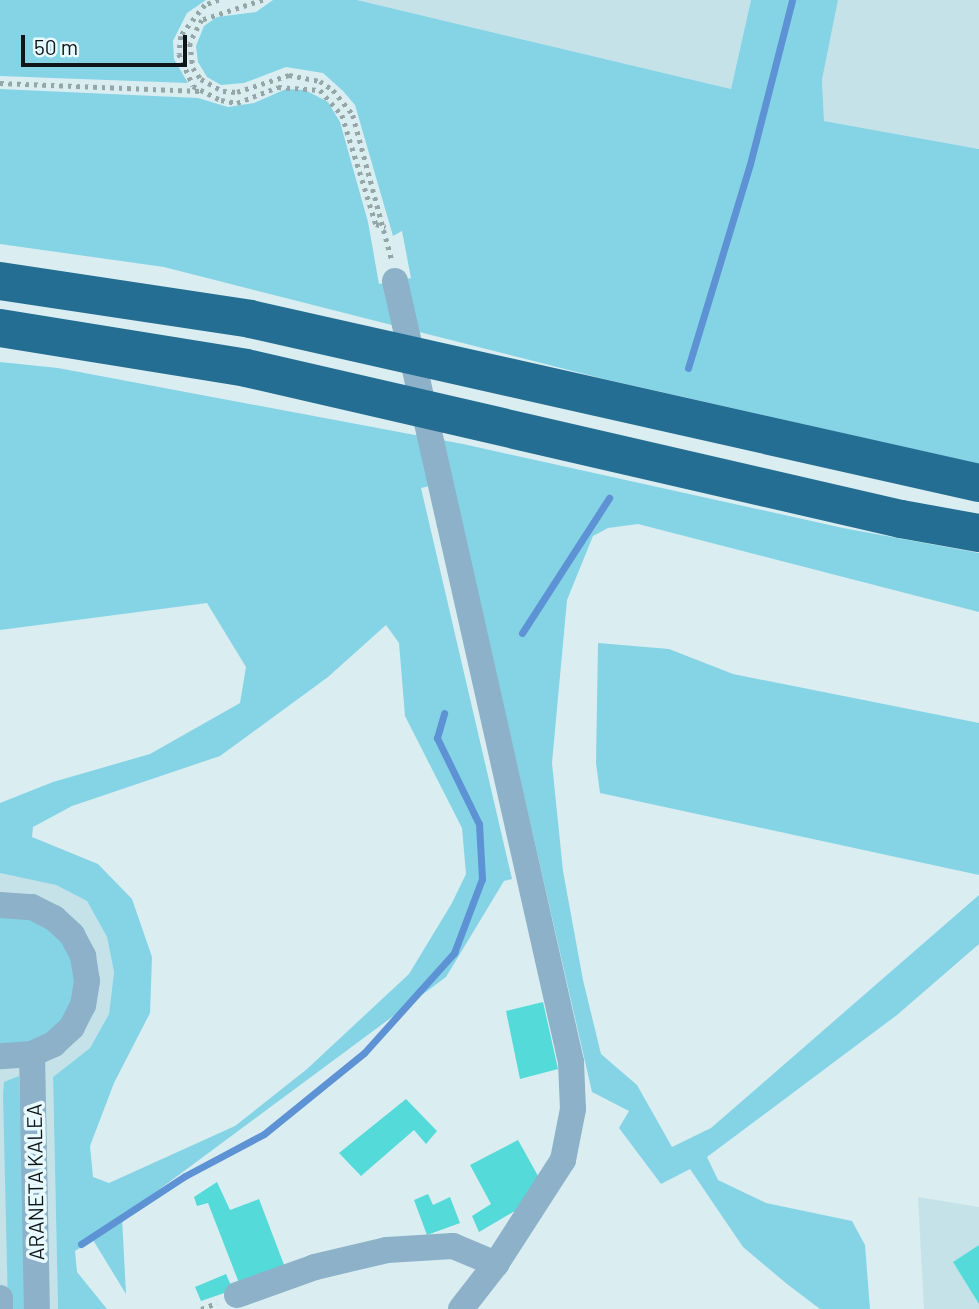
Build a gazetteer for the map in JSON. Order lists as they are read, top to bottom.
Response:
{
  "streets": {
    "street": ["ARANETA KALEA"]
  },
  "scale_bar": "50 m"
}
